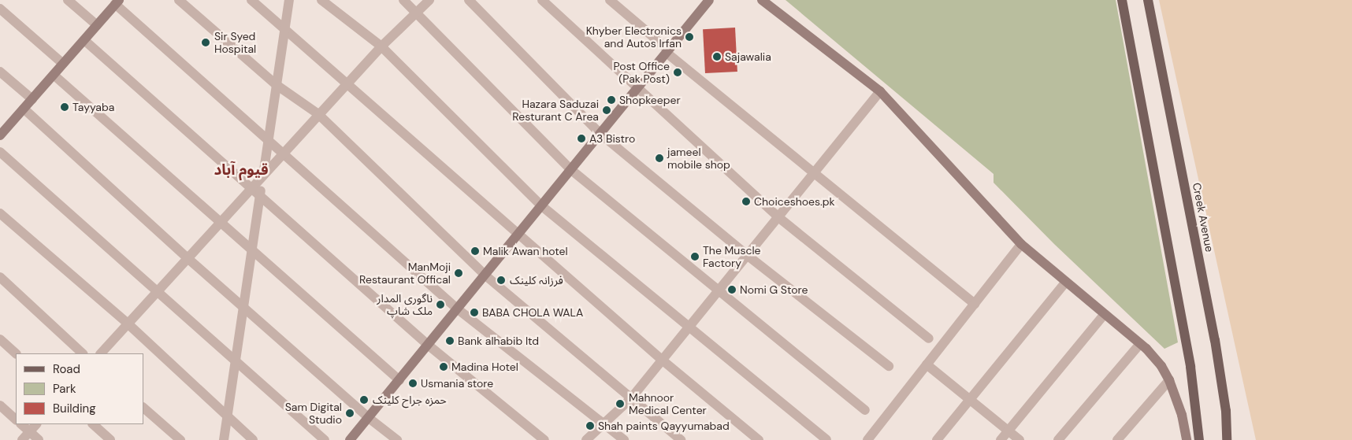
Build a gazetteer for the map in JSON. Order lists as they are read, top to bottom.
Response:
{
  "streets": {
    "main road": ["Creek Avenue"]
  },
  "districts": ["قیوم آباد"],
  "places": [
    "Khyber Electronics and Autos Irfan",
    "Sir Syed Hospital",
    "Sajawalia",
    "Post Office (Pak Post)",
    "Shopkeeper",
    "Tayyaba",
    "Hazara Saduzai Resturant C Area",
    "A3 Bistro",
    "jameel mobile shop",
    "Choiceshoes.pk",
    "Malik Awan hotel",
    "The Muscle Factory",
    "ManMoji Restaurant Offical",
    "فرزانہ کلینک",
    "Nomi G Store",
    "ناگوری المدار ملک شاپ",
    "BABA CHOLA WALA",
    "Bank alhabib ltd",
    "Madina Hotel",
    "Usmania store",
    "حمزہ جراح کلینک",
    "Mahnoor Medical Center",
    "Sam Digital Studio",
    "Shah paints Qayyumabad"
  ],
  "legend": ["Road", "Park", "Building"]
}
